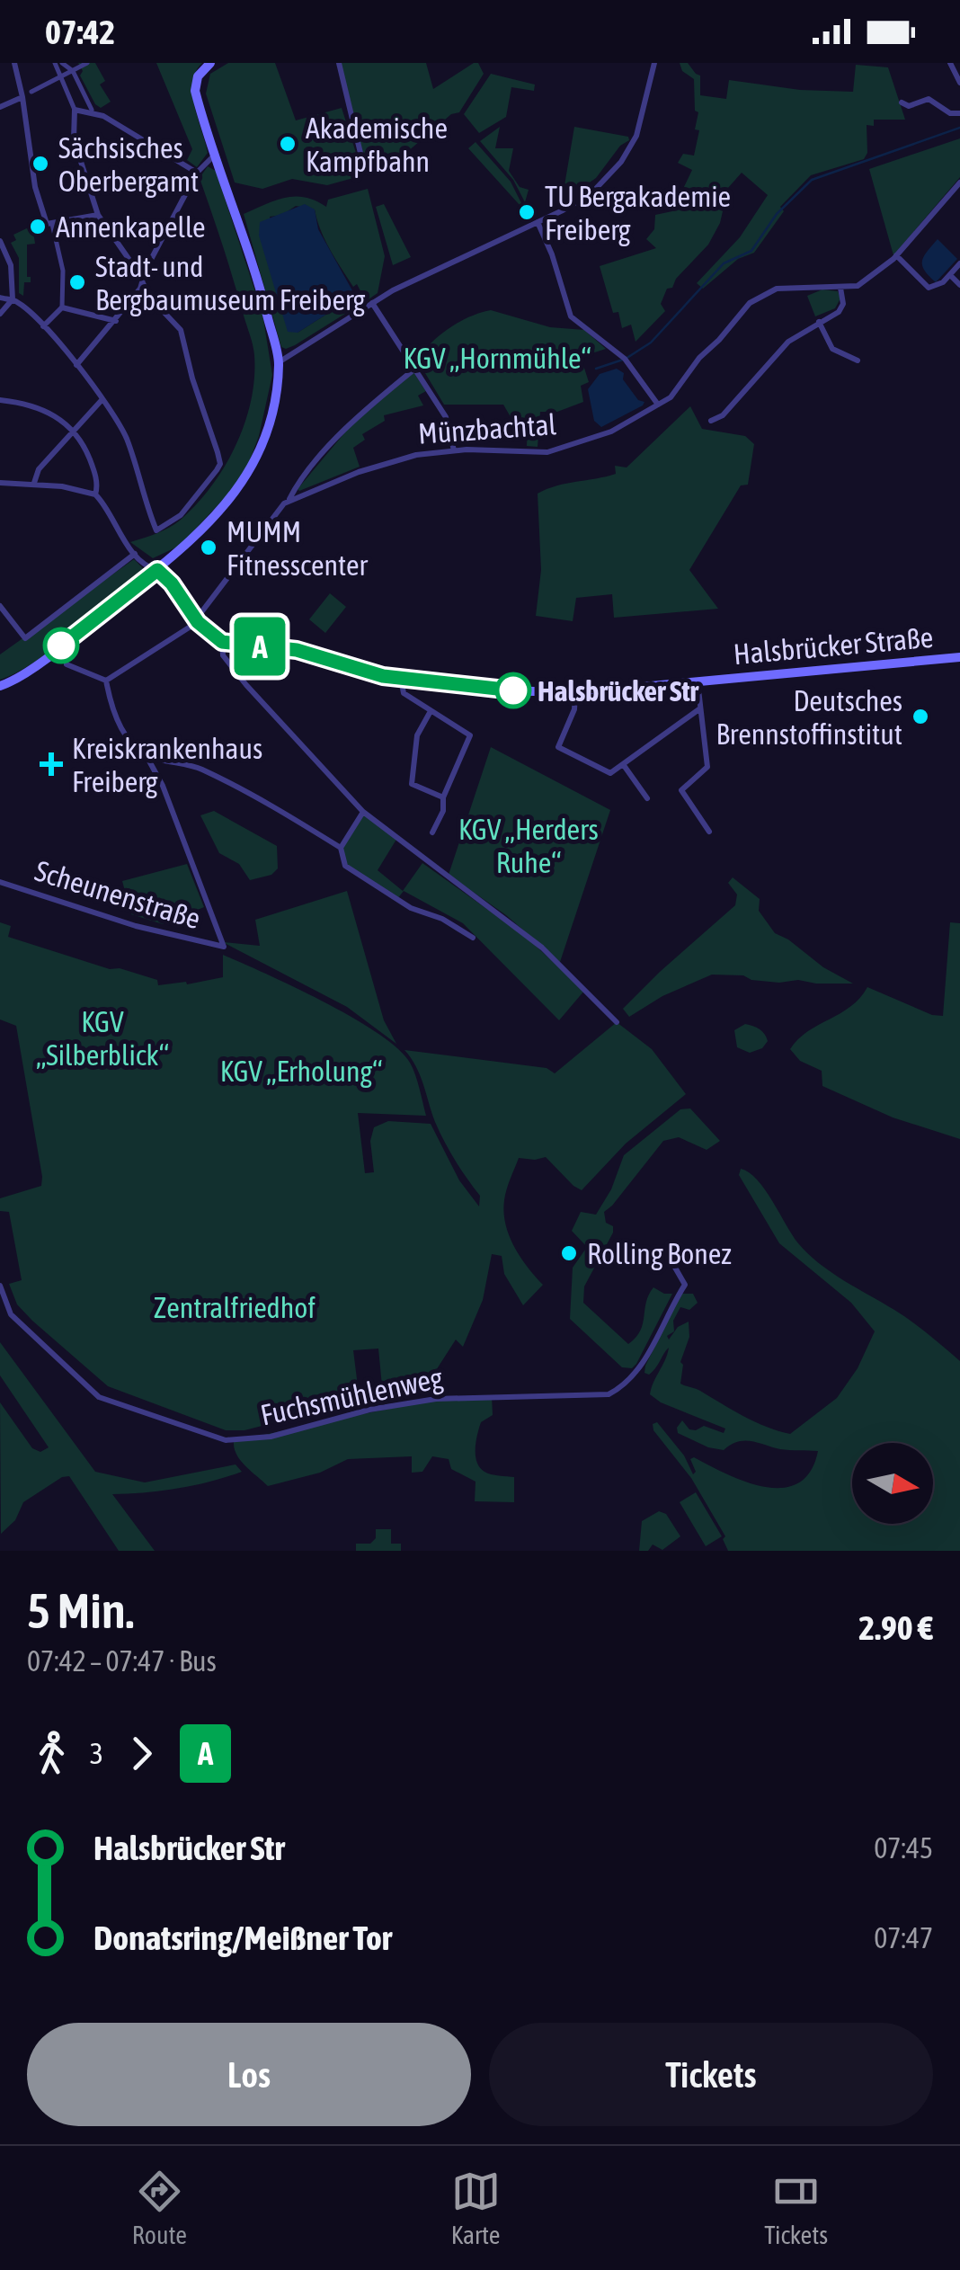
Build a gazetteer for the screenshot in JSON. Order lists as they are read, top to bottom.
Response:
{
  "streets": {
    "main road": ["Halsbrücker Straße"],
    "street": ["Münzbachtal", "Scheunenstraße", "Fuchsmühlenweg"]
  },
  "parks": [
    "KGV „Hornmühle“",
    "KGV „Herders Ruhe“",
    "KGV „Silberblick“",
    "KGV „Erholung“",
    "Zentralfriedhof"
  ],
  "places": {
    "other": [
      "Akademische Kampfbahn",
      "Sächsisches Oberbergamt",
      "TU Bergakademie Freiberg",
      "Annenkapelle",
      "Stadt- und Bergbaumuseum Freiberg",
      "MUMM Fitnesscenter",
      "Halsbrücker Str",
      "Deutsches Brennstoffinstitut",
      "Rolling Bonez"
    ],
    "health": ["Kreiskrankenhaus Freiberg"]
  },
  "lines": ["bus line A"],
  "north": "right",
  "page": {
    "status": "07:42",
    "on_map": "A",
    "heading": ["5 Min.", "07:42 – 07:47 · Bus", "2.90 €"],
    "legs": ["3", "A"],
    "list": [
      {
        "name": "Halsbrücker Str",
        "value": "07:45"
      },
      {
        "name": "Donatsring/Meißner Tor",
        "value": "07:47"
      }
    ],
    "buttons": ["Los", "Tickets"],
    "tabs": ["Route", "Karte", "Tickets"]
  }
}
